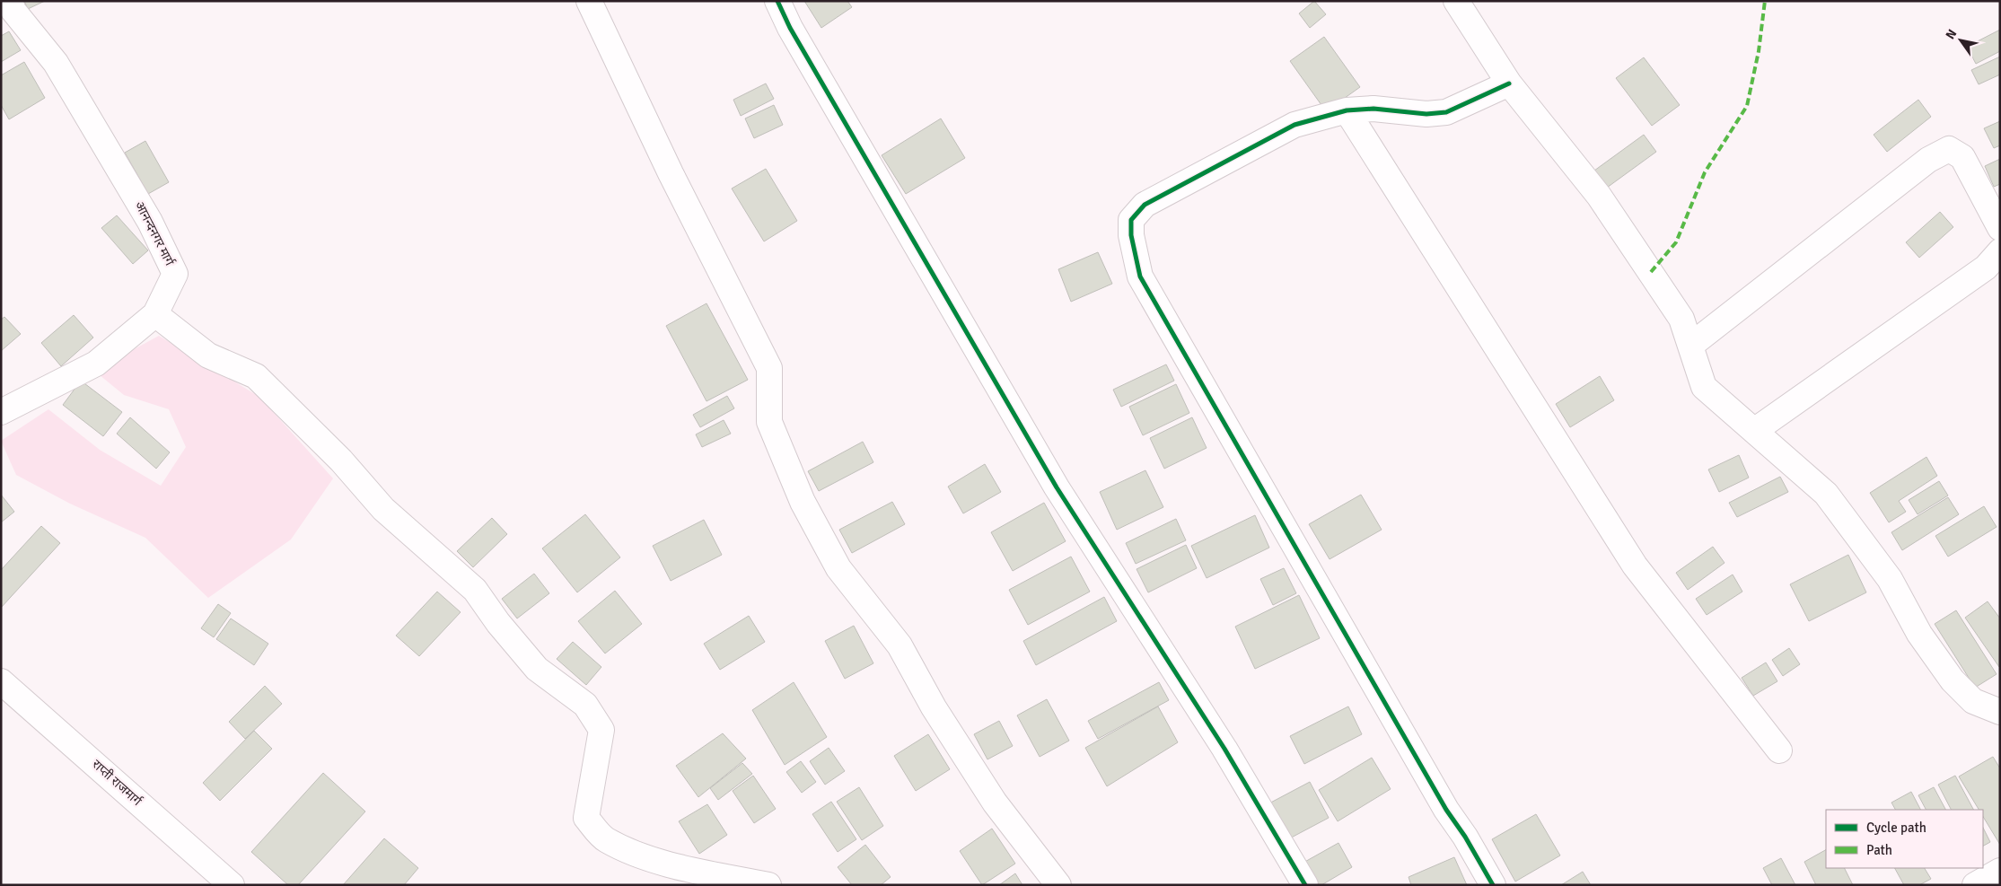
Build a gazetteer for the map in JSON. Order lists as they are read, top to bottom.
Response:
{
  "streets": {
    "street": ["आनन्दनगर मार्ग", "राप्ती राजमार्ग"]
  },
  "legend": ["Cycle path", "Path"],
  "north": "top left"
}
